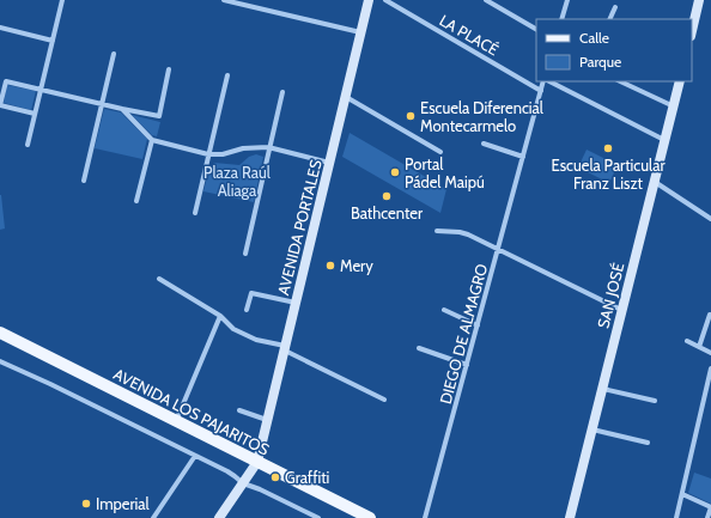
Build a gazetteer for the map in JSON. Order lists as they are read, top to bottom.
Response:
{
  "streets": {
    "main road": ["AVENIDA PORTALES", "SAN JOSÉ", "AVENIDA LOS PAJARITOS"],
    "street": ["LA PLACÉ", "DIEGO DE ALMAGRO"]
  },
  "crossings": [
    ["LA PLACÉ", "DIEGO DE ALMAGRO"],
    ["AVENIDA PORTALES", "AVENIDA LOS PAJARITOS"]
  ],
  "parks": ["Plaza Raúl Aliaga"],
  "places": [
    "Escuela Diferencial Montecarmelo",
    "Escuela Particular Franz Liszt",
    "Portal Pádel Maipú",
    "Bathcenter",
    "Mery",
    "Graffiti",
    "Imperial"
  ],
  "legend": ["Calle", "Parque"]
}
